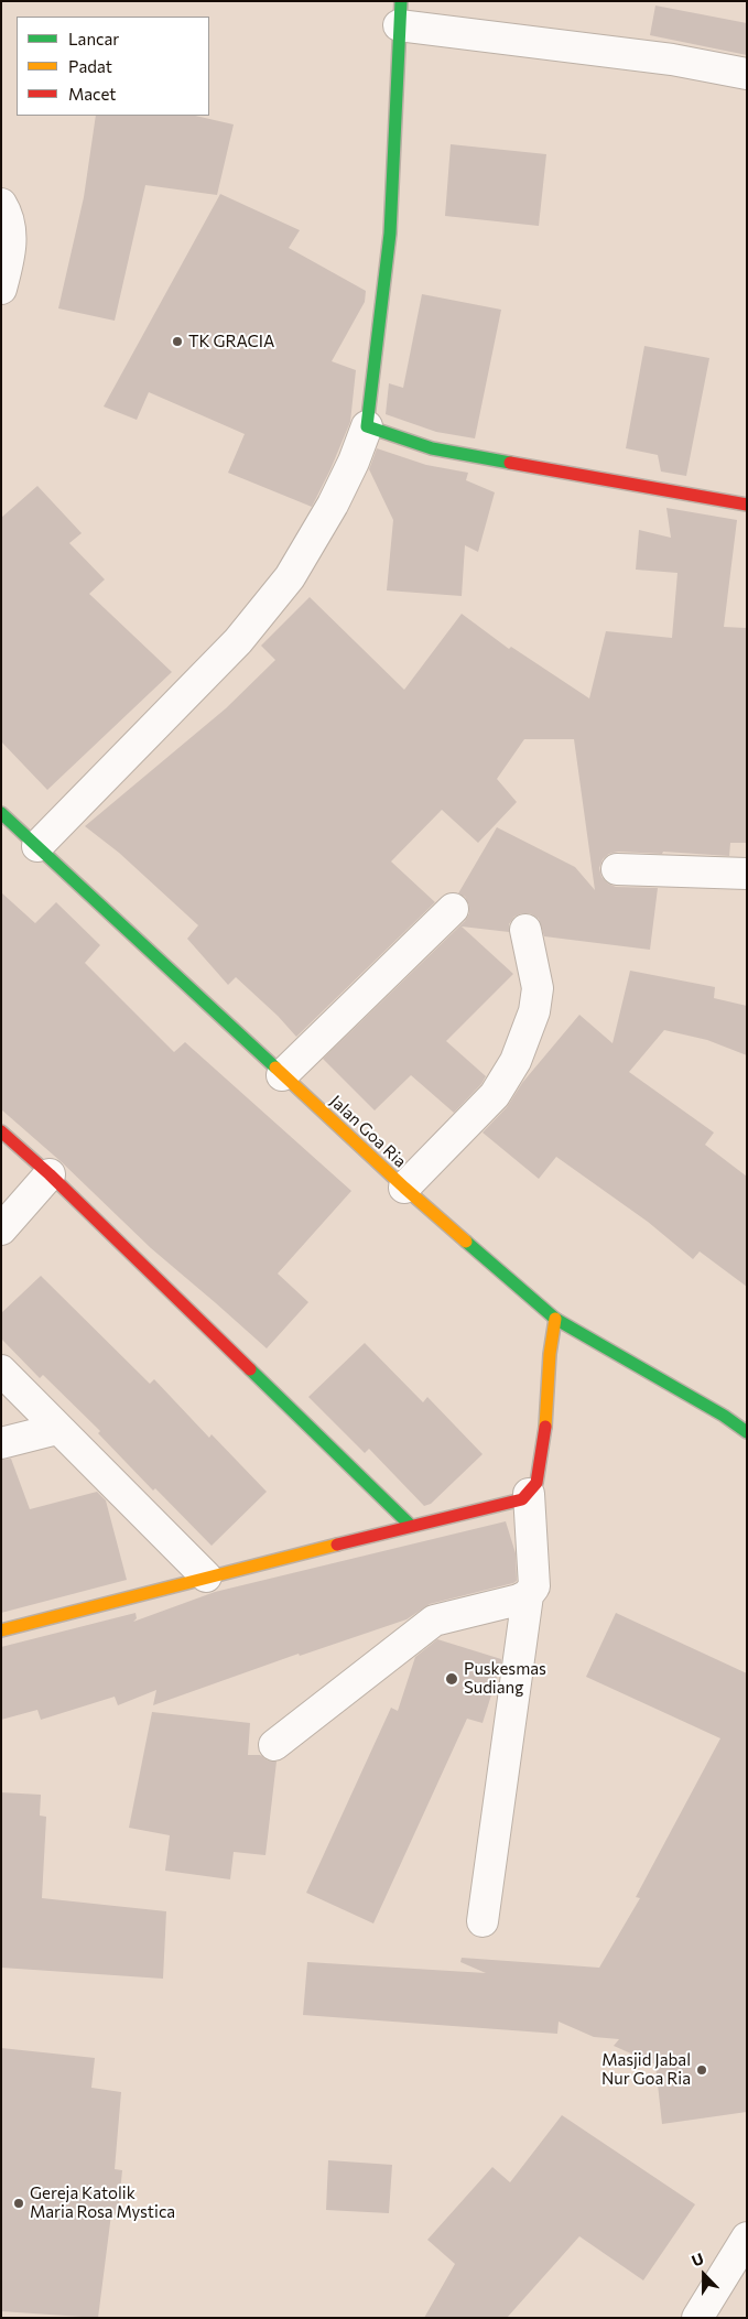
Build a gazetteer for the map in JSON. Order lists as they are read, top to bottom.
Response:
{
  "streets": {
    "street": ["Jalan Goa Ria"]
  },
  "places": [
    "TK GRACIA",
    "Puskesmas Sudiang",
    "Masjid Jabal Nur Goa Ria",
    "Gereja Katolik Maria Rosa Mystica"
  ],
  "legend": ["Lancar", "Padat", "Macet"],
  "north": "top"
}
